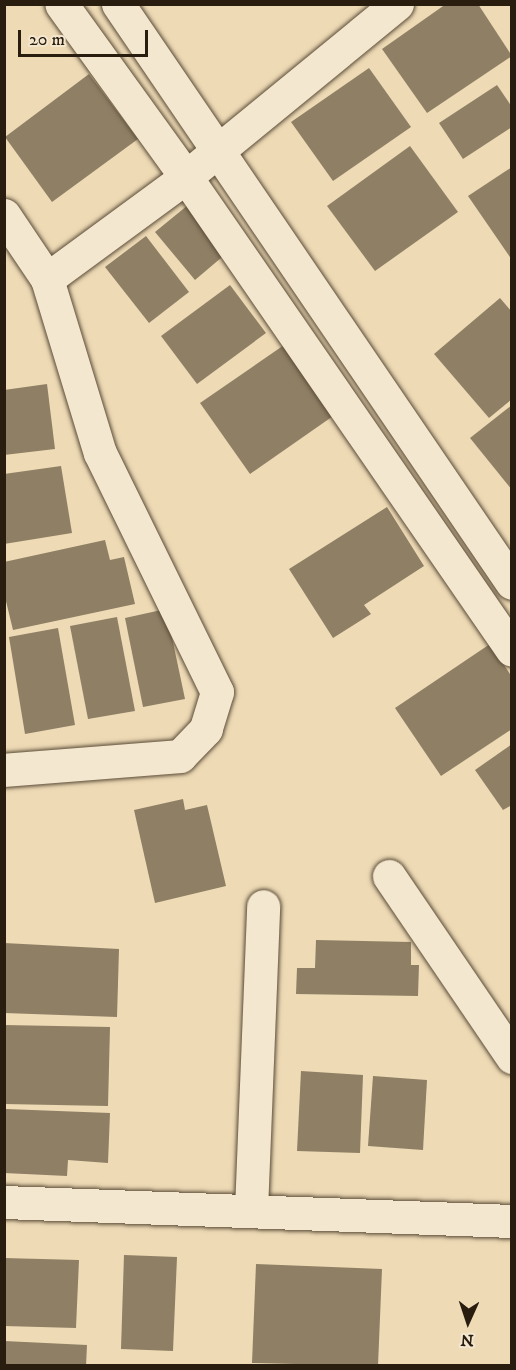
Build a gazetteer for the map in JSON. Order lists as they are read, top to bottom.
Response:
{
  "scale_bar": "20 m",
  "north": "bottom"
}
